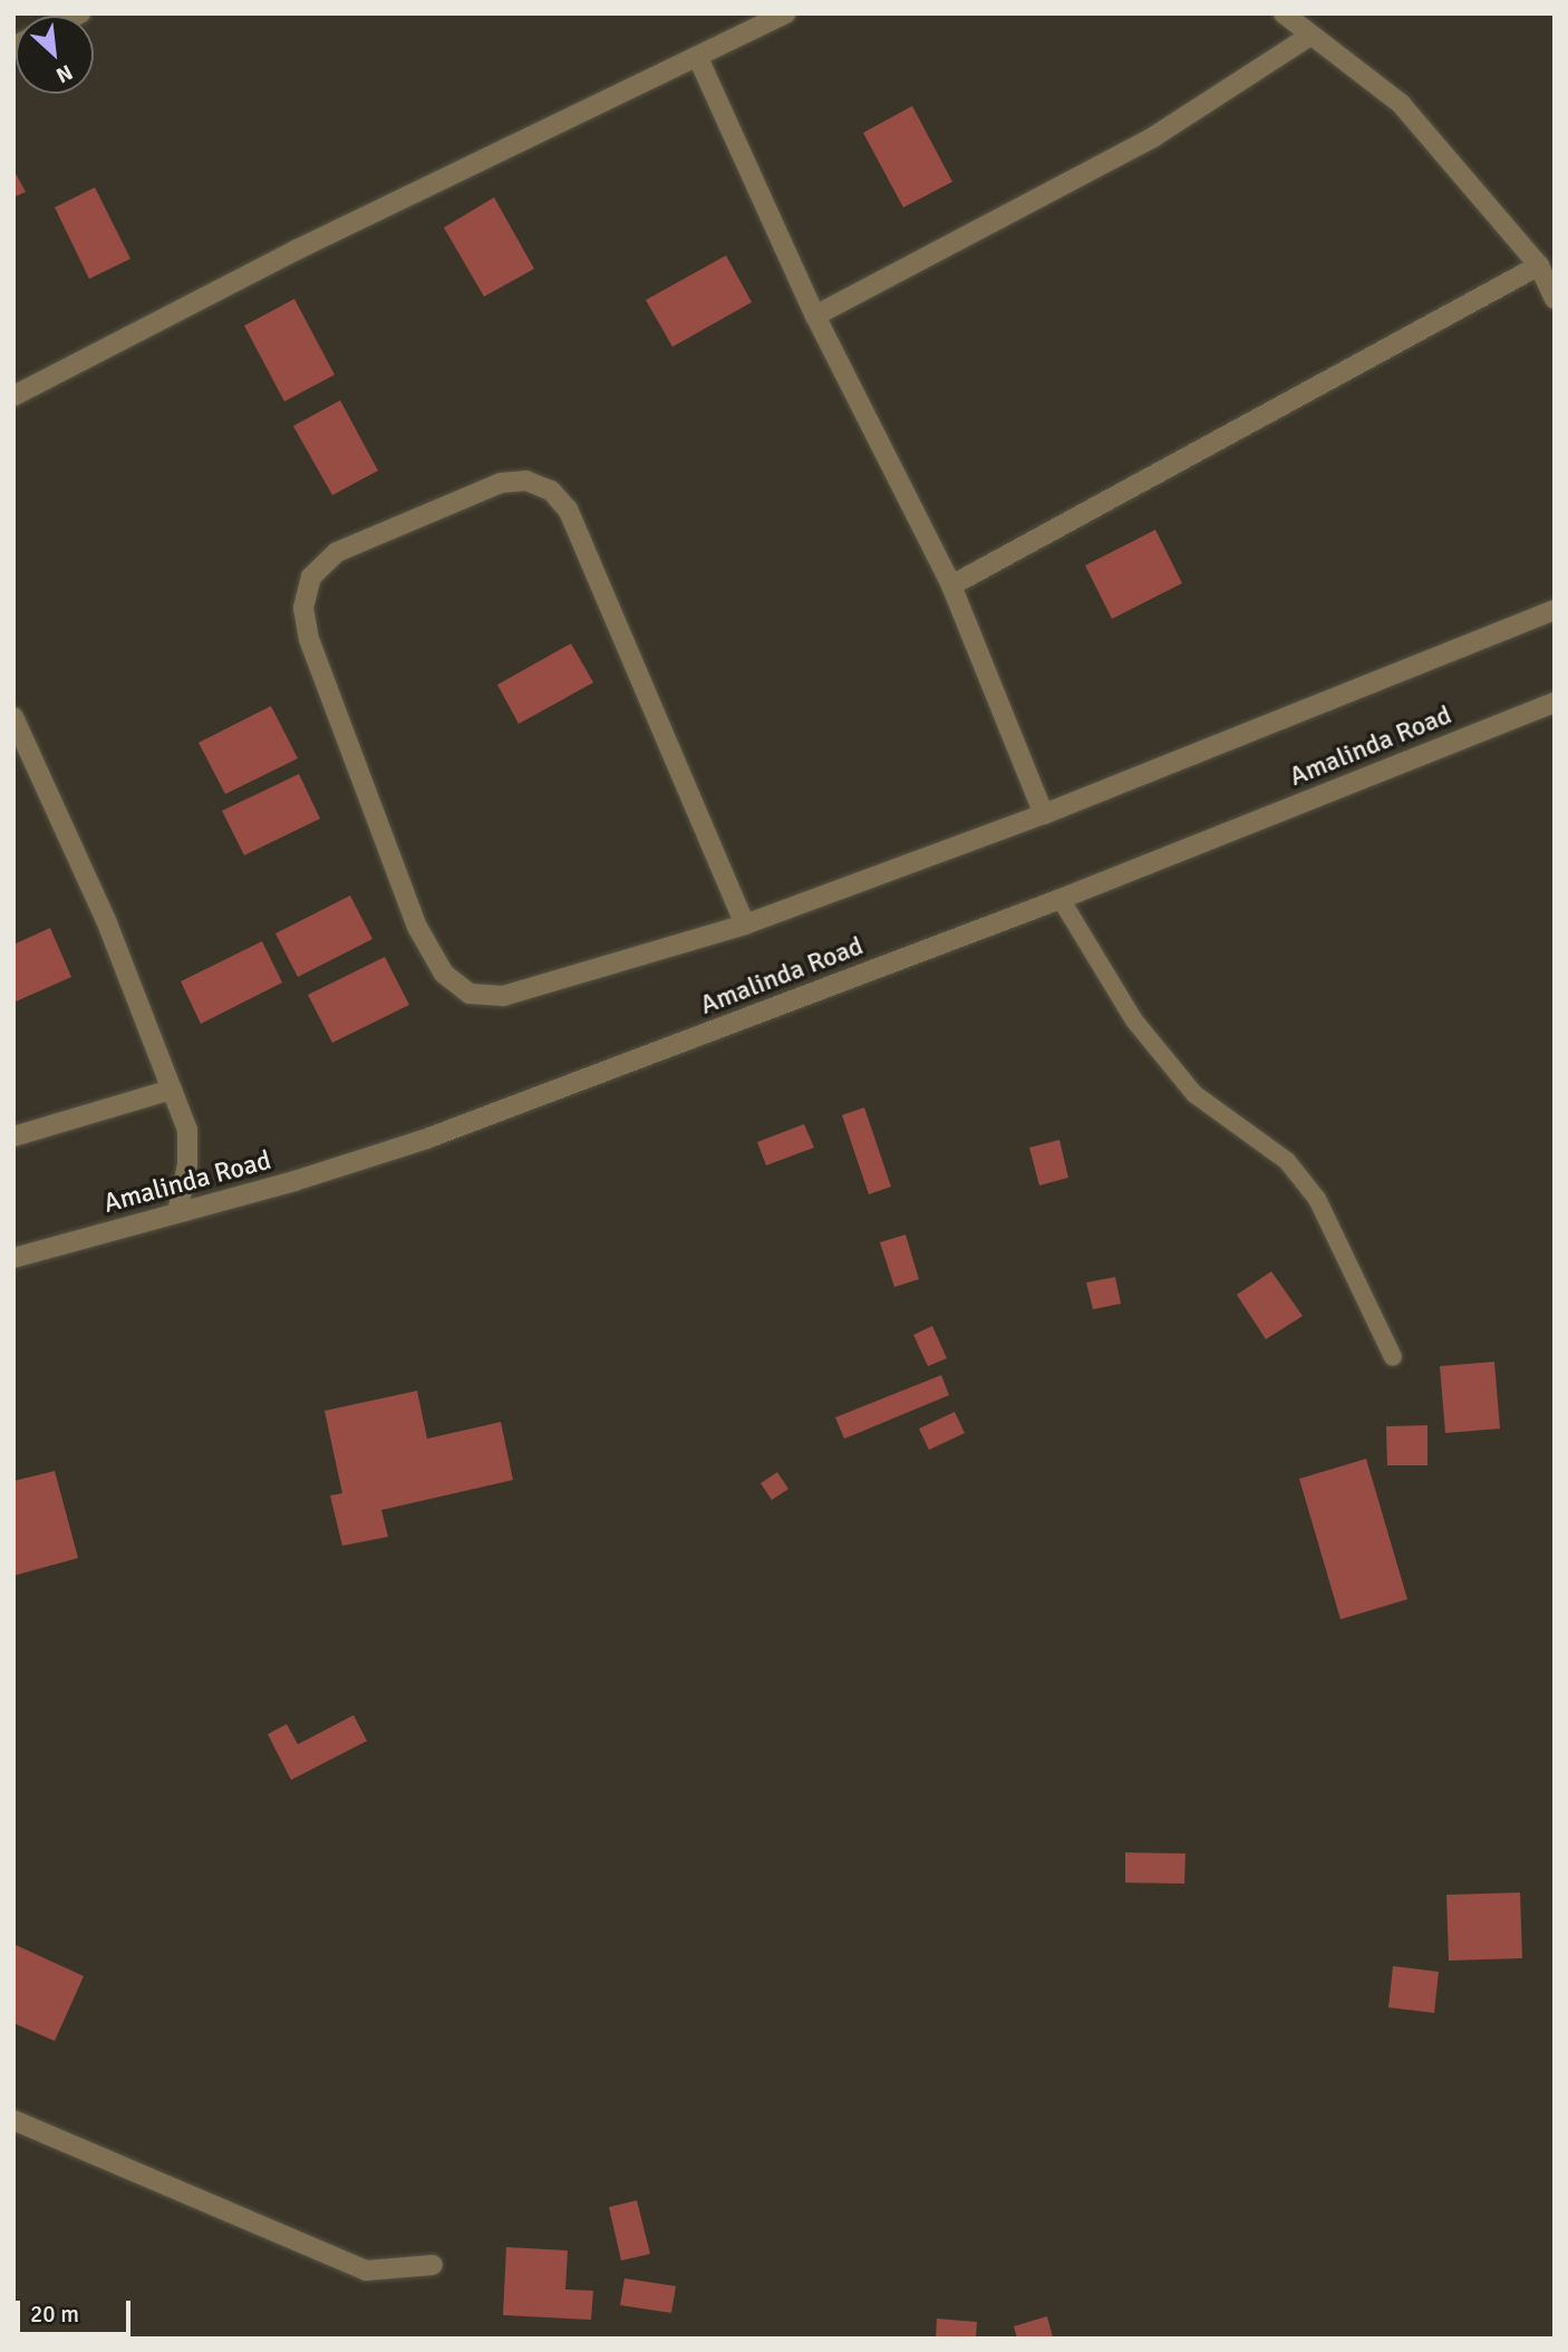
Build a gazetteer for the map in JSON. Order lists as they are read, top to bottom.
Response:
{
  "streets": {
    "street": ["Amalinda Road"]
  },
  "scale_bar": "20 m",
  "north": "bottom right"
}
